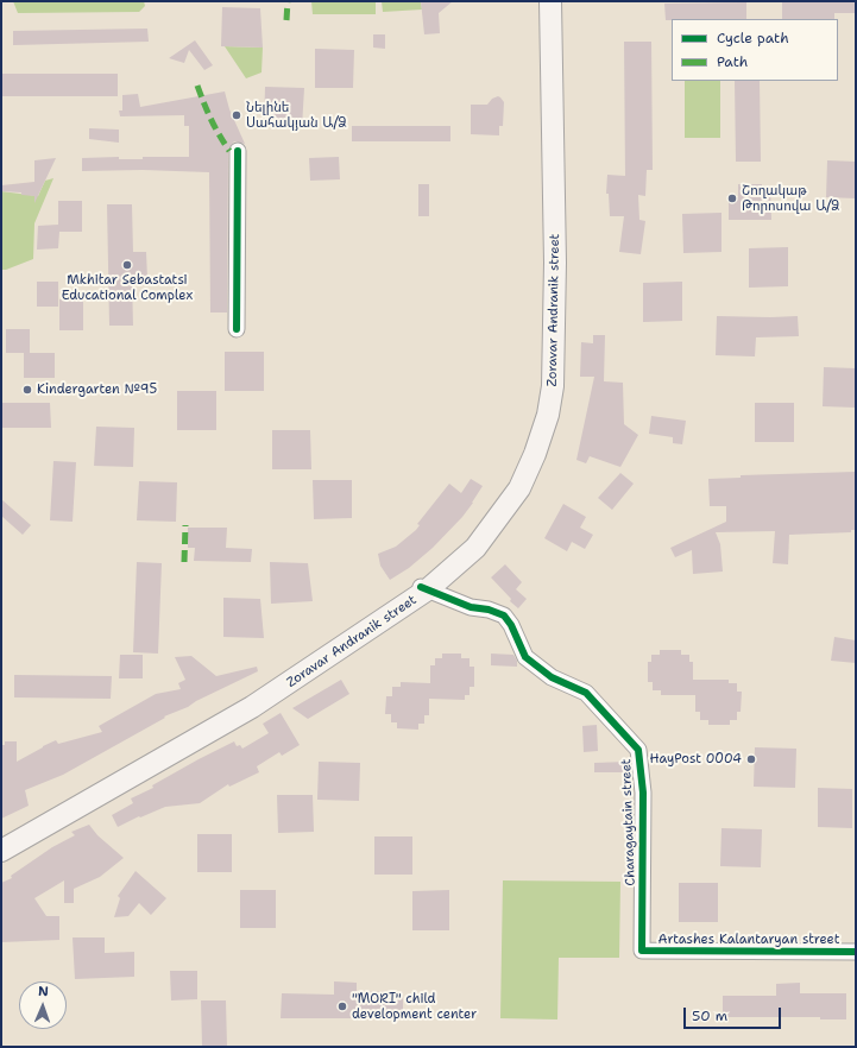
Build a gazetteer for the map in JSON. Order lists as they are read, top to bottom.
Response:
{
  "streets": {
    "main road": ["Zoravar Andranik street"],
    "street": ["Charagaytain street", "Artashes Kalantaryan street"]
  },
  "crossings": [
    ["Zoravar Andranik street", "Charagaytain street"],
    ["Charagaytain street", "Artashes Kalantaryan street"]
  ],
  "places": [
    "Նելինե Սահակյան Ա/Ձ",
    "Շողակաթ Թորոսովա Ա/Ձ",
    "Mkhitar Sebastatsi Educational Complex",
    "Kindergarten №95",
    "HayPost 0004",
    "\"MORI\" child development center"
  ],
  "legend": ["Cycle path", "Path"],
  "scale_bar": "50 m",
  "north": "top"
}
